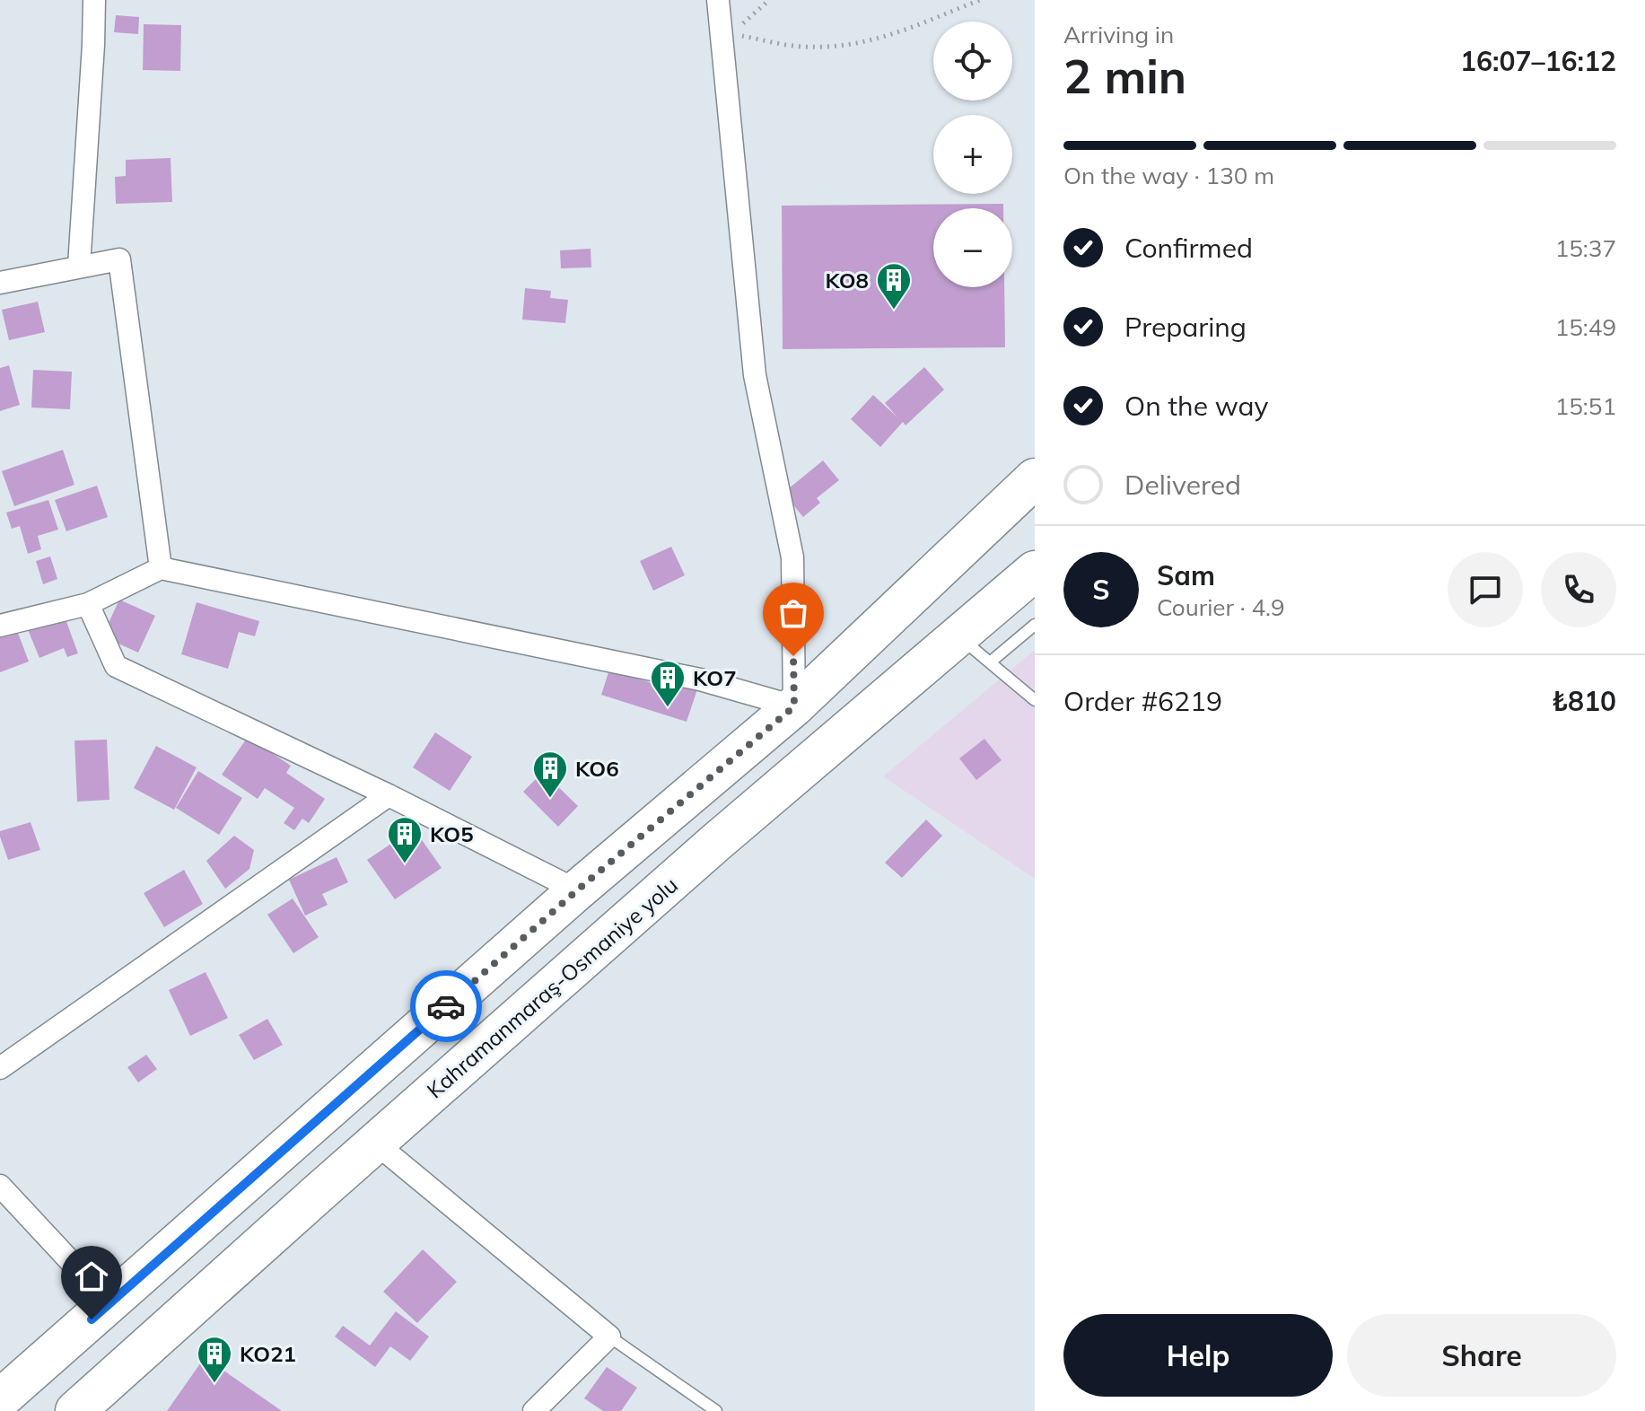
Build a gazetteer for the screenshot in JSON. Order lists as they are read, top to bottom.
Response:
{
  "streets": {
    "highway": ["Kahramanmaraş-Osmaniye yolu"]
  },
  "places": {
    "building": [
      "KO8",
      "KO7",
      "KO6",
      "KO5",
      "KO21"
    ]
  },
  "page": {
    "heading": ["2 min", "Arriving in", "16:07–16:12"],
    "panel": [
      "Sam",
      "Courier · 4.9",
      "Order #6219",
      "₺810"
    ],
    "map_buttons": ["+", "−"],
    "bar": "On the way · 130 m",
    "list": [
      ["Confirmed", "15:37"],
      ["Preparing", "15:49"],
      ["On the way", "15:51"],
      "Delivered"
    ],
    "round": "S",
    "buttons": ["Help", "Share"]
  }
}
